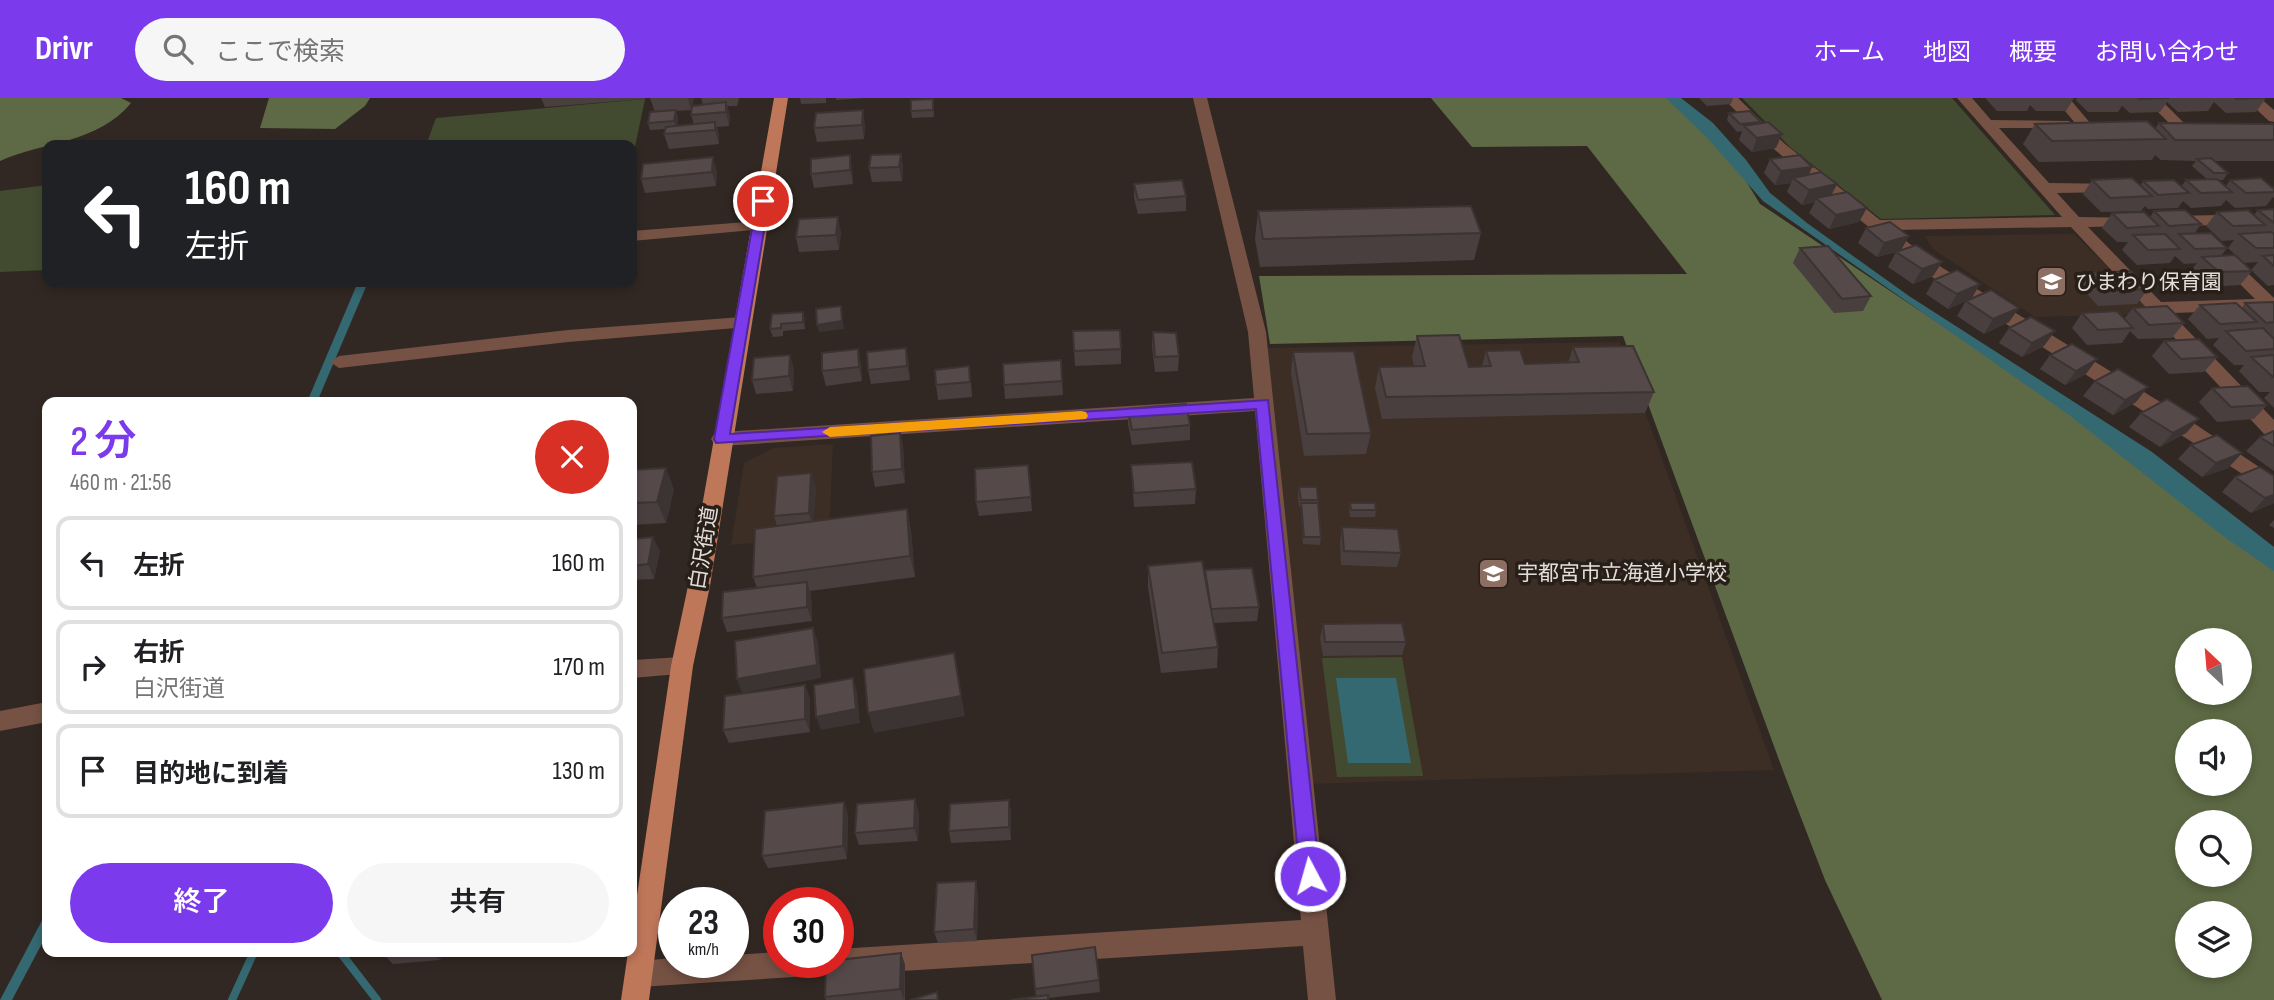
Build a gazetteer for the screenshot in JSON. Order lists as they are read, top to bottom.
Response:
{
  "streets": {
    "main road": ["白沢街道"]
  },
  "places": {
    "school or university": ["ひまわり保育園", "宇都宮市立海道小学校"]
  },
  "north": "top left",
  "page": {
    "header": "Drivr",
    "search": "ここで検索",
    "nav": [
      "ホーム",
      "地図",
      "概要",
      "お問い合わせ"
    ],
    "turn": ["160 m", "左折"],
    "heading": ["2 分", "460 m · 21:56"],
    "list": [
      {
        "name": "左折",
        "value": "160 m"
      },
      {
        "name": "右折",
        "note": "白沢街道",
        "value": "170 m"
      },
      {
        "name": "目的地に到着",
        "value": "130 m"
      }
    ],
    "buttons": ["終了", "共有"],
    "speed": "23 km/h",
    "limit": "30"
  }
}
